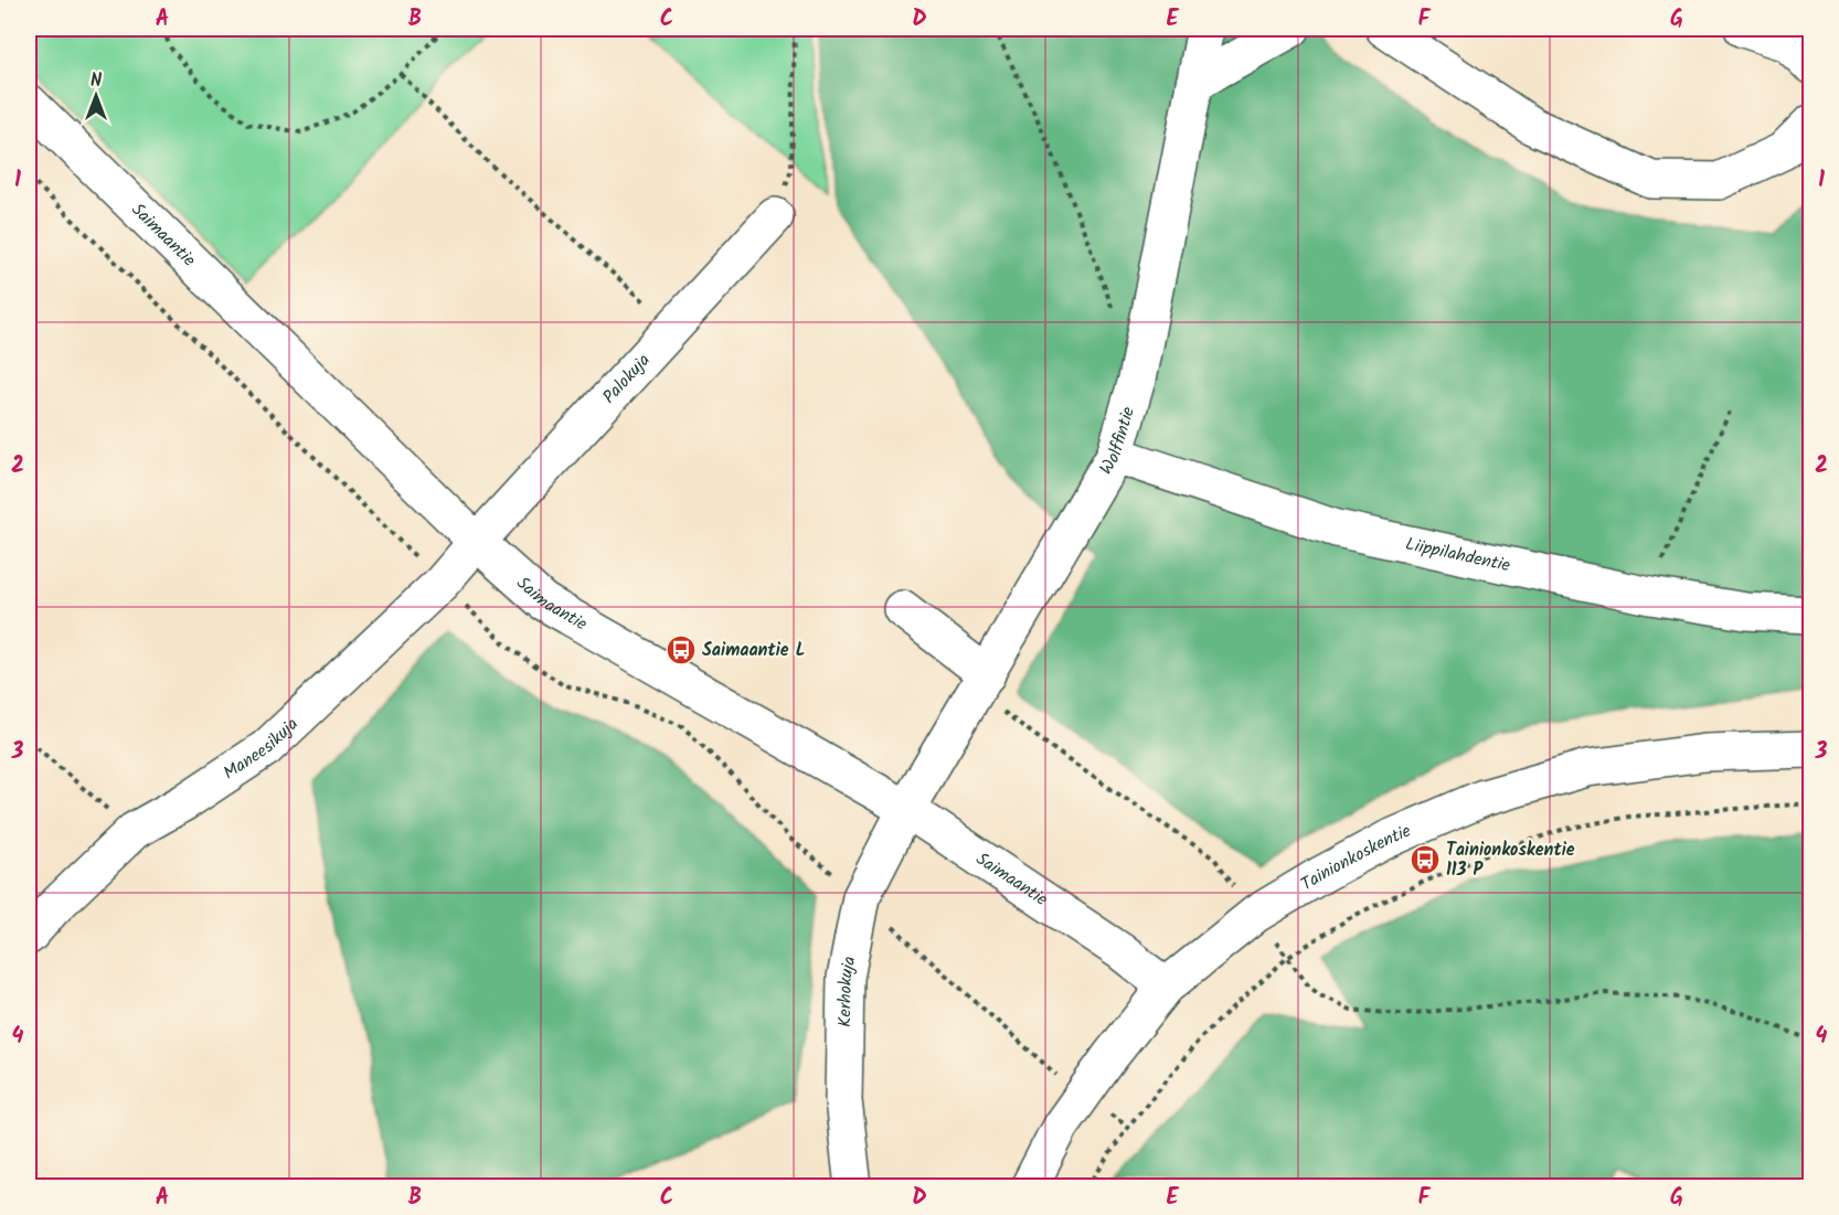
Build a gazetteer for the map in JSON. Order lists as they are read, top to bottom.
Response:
{
  "streets": {
    "street": [
      "Saimaantie",
      "Palokuja",
      "Wolffintie",
      "Liippilahdentie",
      "Maneesikuja",
      "Tainionkoskentie",
      "Kerhokuja"
    ]
  },
  "crossings": [
    ["Saimaantie", "Palokuja"],
    ["Saimaantie", "Wolffintie"],
    ["Saimaantie", "Maneesikuja"],
    ["Saimaantie", "Tainionkoskentie"],
    ["Saimaantie", "Kerhokuja"],
    ["Palokuja", "Maneesikuja"],
    ["Wolffintie", "Liippilahdentie"],
    ["Wolffintie", "Kerhokuja"]
  ],
  "places": {
    "bus stop": ["Saimaantie L", "Tainionkoskentie 113 P"]
  },
  "north": "top",
  "grid": {
    "columns": [
      "A",
      "B",
      "C",
      "D",
      "E",
      "F",
      "G"
    ],
    "rows": [
      "1",
      "2",
      "3",
      "4"
    ]
  }
}
